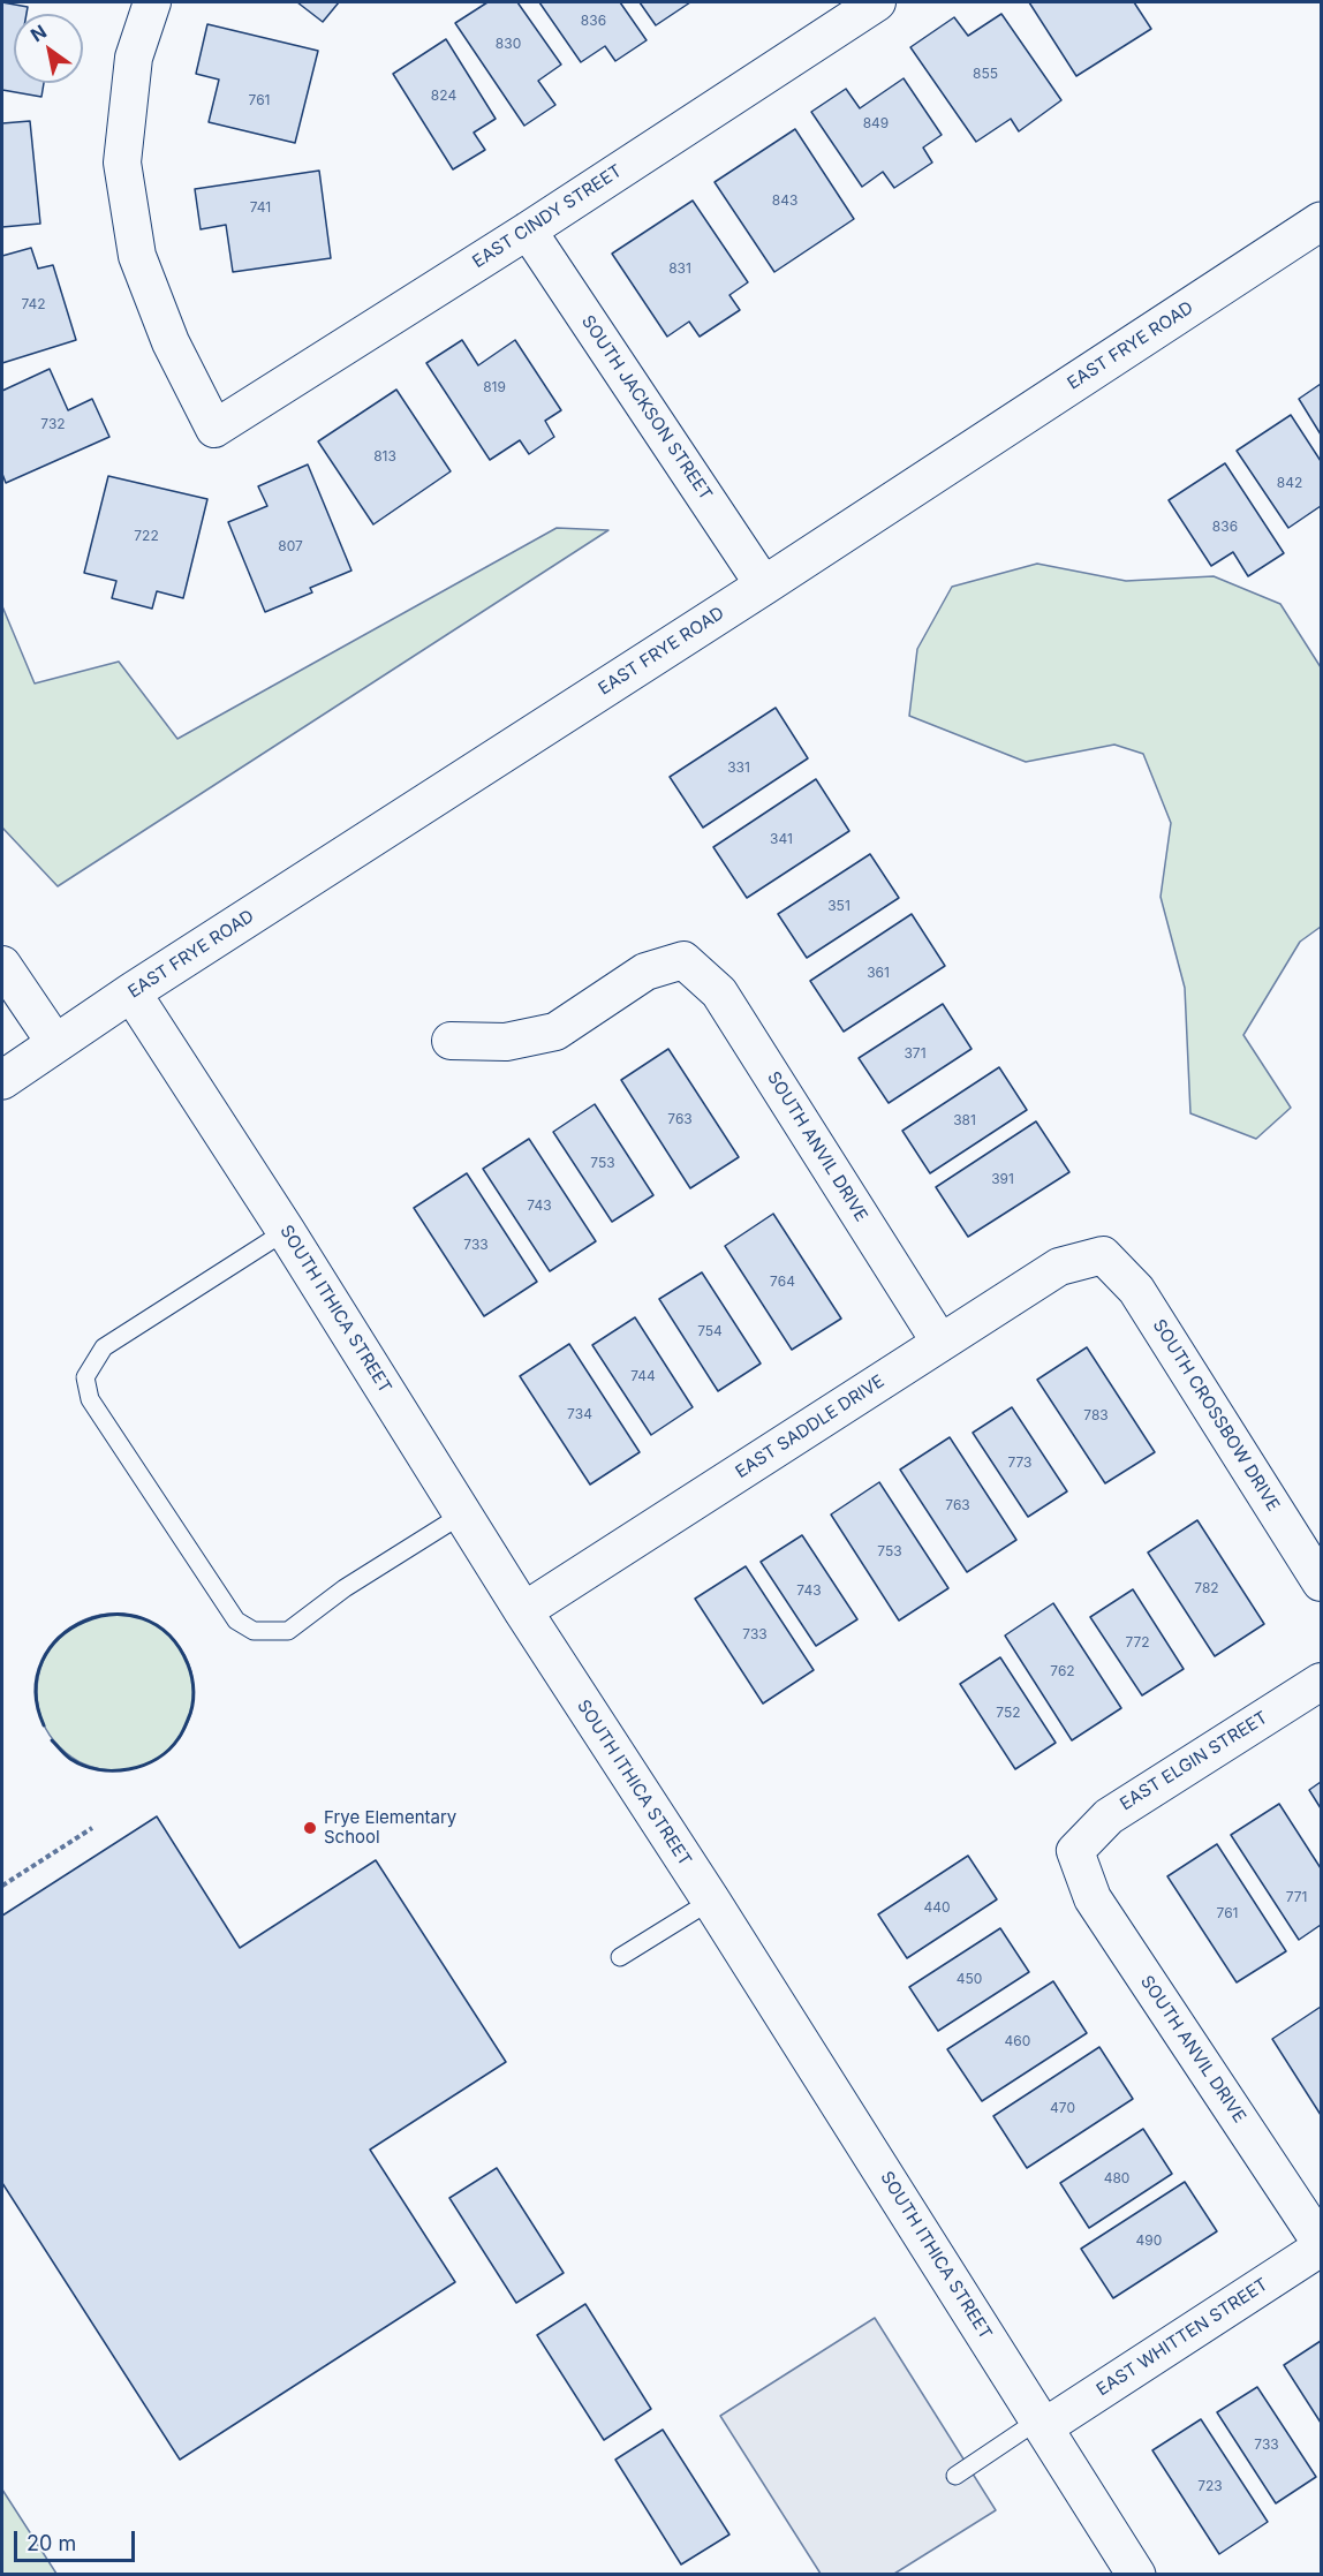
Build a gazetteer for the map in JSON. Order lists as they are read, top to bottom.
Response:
{
  "streets": {
    "street": [
      "EAST CINDY STREET",
      "EAST FRYE ROAD",
      "SOUTH JACKSON STREET",
      "SOUTH ANVIL DRIVE",
      "SOUTH ITHICA STREET",
      "SOUTH CROSSBOW DRIVE",
      "EAST SADDLE DRIVE",
      "EAST ELGIN STREET",
      "EAST WHITTEN STREET"
    ]
  },
  "crossings": [
    ["EAST CINDY STREET", "SOUTH JACKSON STREET"],
    ["EAST FRYE ROAD", "SOUTH JACKSON STREET"],
    ["EAST FRYE ROAD", "SOUTH ITHICA STREET"],
    ["SOUTH ANVIL DRIVE", "EAST SADDLE DRIVE"],
    ["SOUTH ANVIL DRIVE", "EAST ELGIN STREET"],
    ["SOUTH ANVIL DRIVE", "EAST WHITTEN STREET"],
    ["SOUTH ITHICA STREET", "EAST SADDLE DRIVE"],
    ["SOUTH ITHICA STREET", "EAST WHITTEN STREET"],
    ["SOUTH CROSSBOW DRIVE", "EAST SADDLE DRIVE"]
  ],
  "places": ["Frye Elementary School"],
  "house_numbers": [
    "836",
    "830",
    "855",
    "824",
    "761",
    "849",
    "843",
    "741",
    "831",
    "742",
    "819",
    "732",
    "813",
    "842",
    "836",
    "722",
    "807",
    "331",
    "341",
    "351",
    "361",
    "371",
    "763",
    "381",
    "753",
    "391",
    "743",
    "733",
    "764",
    "754",
    "744",
    "734",
    "783",
    "773",
    "763",
    "753",
    "782",
    "743",
    "733",
    "772",
    "762",
    "752",
    "771",
    "440",
    "761",
    "450",
    "460",
    "470",
    "480",
    "490",
    "733",
    "723"
  ],
  "scale_bar": "20 m",
  "north": "top left"
}
